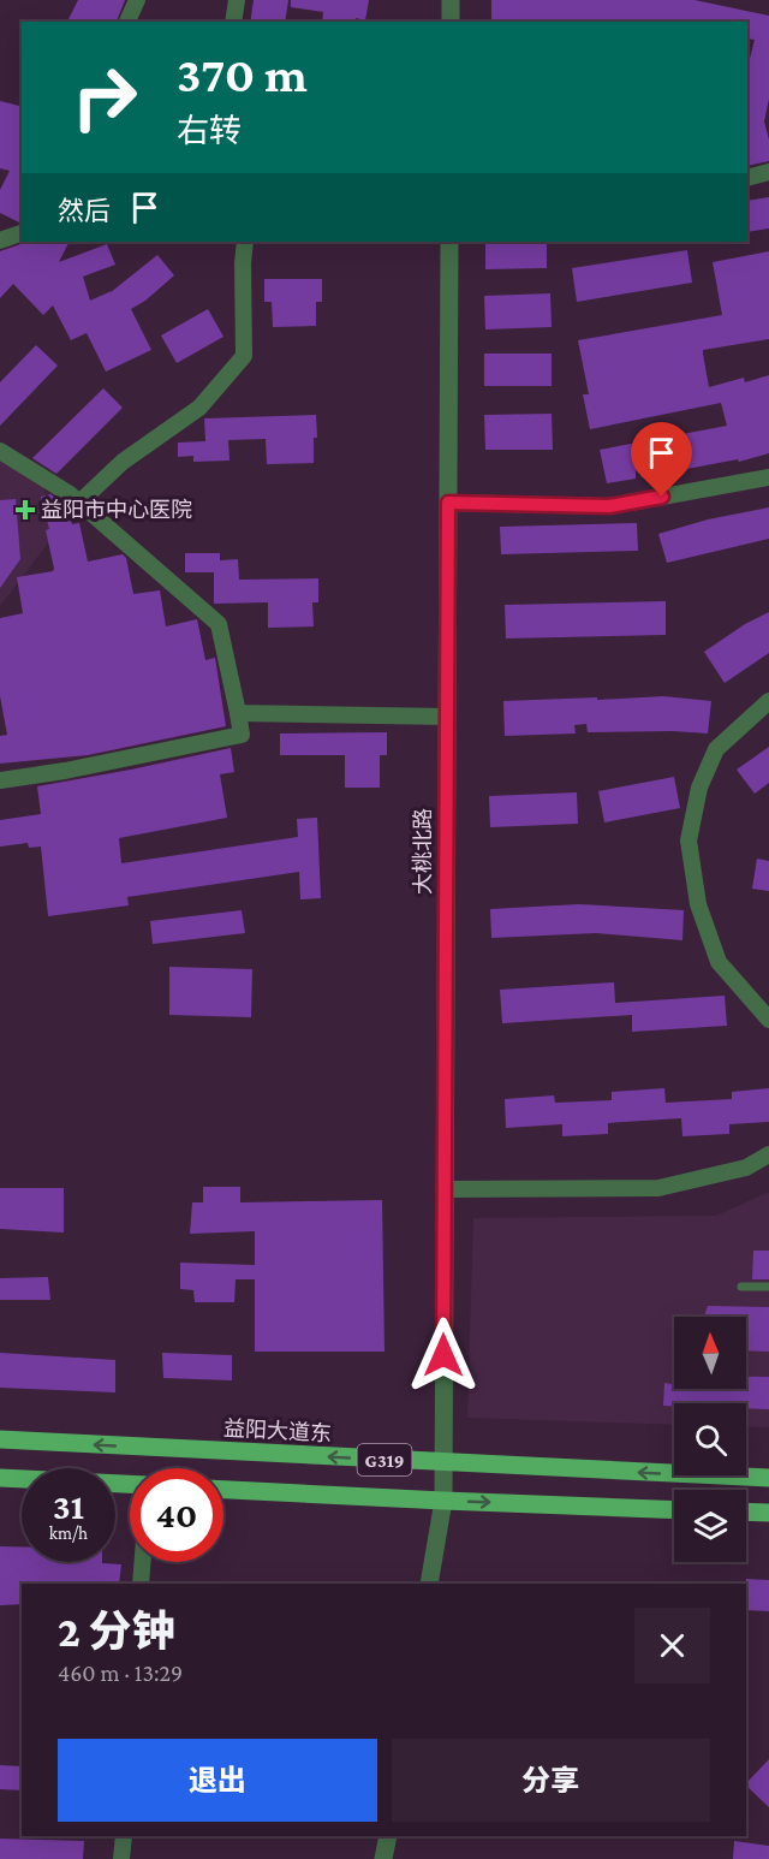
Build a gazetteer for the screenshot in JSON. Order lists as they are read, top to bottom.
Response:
{
  "streets": {
    "main road": ["益阳大道东", "G319"],
    "street": ["大桃北路"]
  },
  "crossings": [
    ["大桃北路", "益阳大道东"],
    ["大桃北路", "G319"]
  ],
  "places": {
    "health": ["益阳市中心医院"]
  },
  "north": "top",
  "page": {
    "turn": ["370 m", "右转"],
    "then": "然后",
    "speed": "31 km/h",
    "limit": "40",
    "heading": ["2 分钟", "460 m · 13:29"],
    "buttons": ["退出", "分享"]
  }
}
